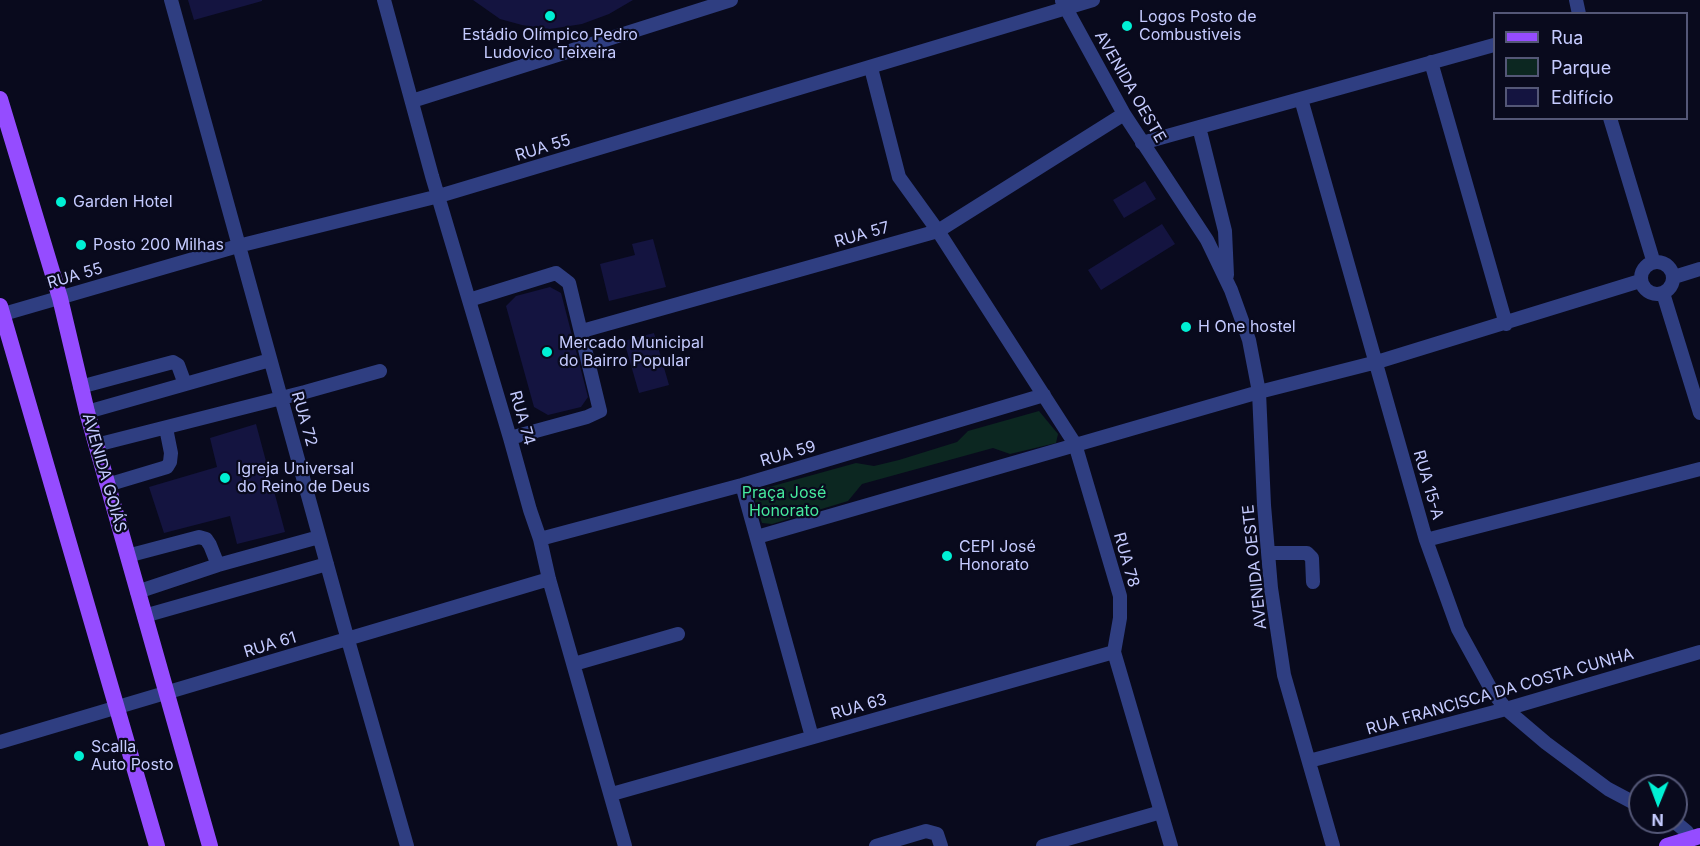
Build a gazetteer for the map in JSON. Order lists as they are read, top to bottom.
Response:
{
  "streets": {
    "main road": ["AVENIDA GOIÁS"],
    "street": [
      "AVENIDA OESTE",
      "RUA 55",
      "RUA 57",
      "RUA 74",
      "RUA 72",
      "RUA 59",
      "RUA 15-A",
      "RUA 78",
      "RUA 61",
      "RUA FRANCISCA DA COSTA CUNHA",
      "RUA 63"
    ]
  },
  "crossings": [
    ["AVENIDA OESTE", "RUA 55"],
    ["AVENIDA OESTE", "RUA 57"],
    ["AVENIDA OESTE", "RUA FRANCISCA DA COSTA CUNHA"],
    ["RUA 55", "RUA 74"],
    ["RUA 55", "RUA 72"],
    ["RUA 55", "AVENIDA GOIÁS"],
    ["RUA 55", "RUA 78"],
    ["RUA 57", "RUA 78"],
    ["RUA 74", "RUA 59"],
    ["RUA 74", "RUA 61"],
    ["RUA 74", "RUA 63"],
    ["RUA 72", "RUA 61"],
    ["RUA 59", "RUA 78"],
    ["AVENIDA GOIÁS", "RUA 61"],
    ["RUA 15-A", "RUA FRANCISCA DA COSTA CUNHA"],
    ["RUA 78", "RUA 63"]
  ],
  "parks": ["Praça José Honorato"],
  "places": [
    "Estádio Olímpico Pedro Ludovico Teixeira",
    "Logos Posto de Combustiveis",
    "Garden Hotel",
    "Posto 200 Milhas",
    "H One hostel",
    "Mercado Municipal do Bairro Popular",
    "Igreja Universal do Reino de Deus",
    "CEPI José Honorato",
    "Scalla Auto Posto"
  ],
  "legend": ["Rua", "Parque", "Edifício"],
  "north": "bottom"
}
